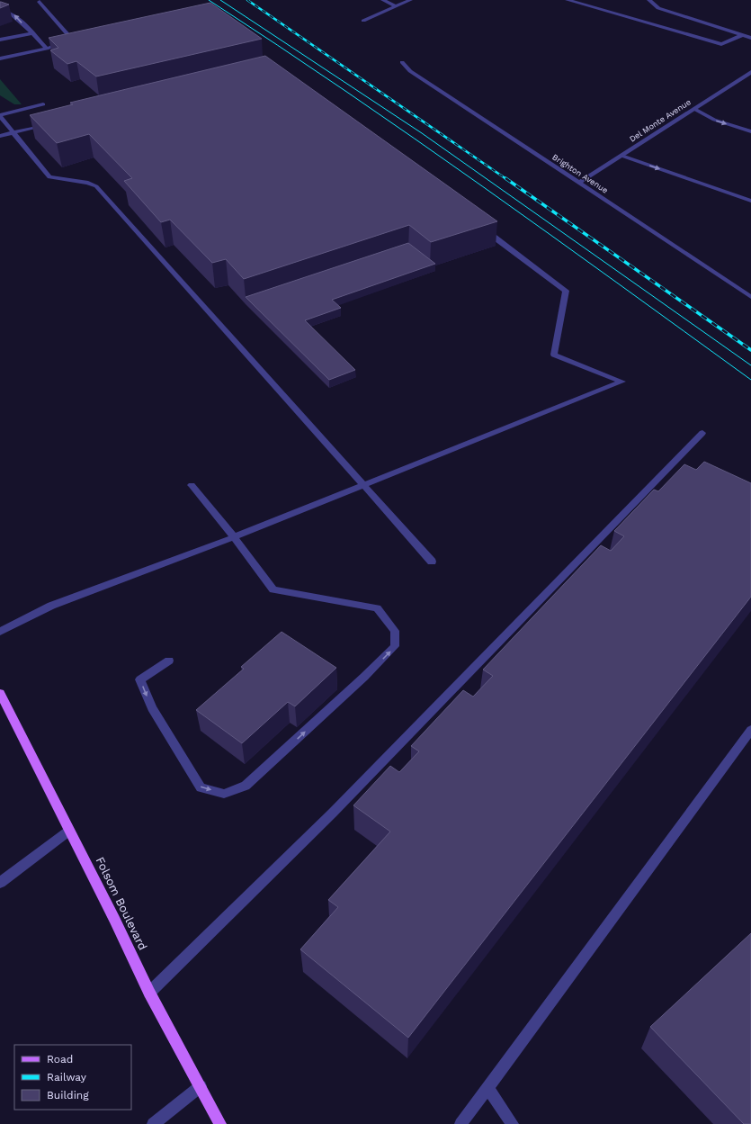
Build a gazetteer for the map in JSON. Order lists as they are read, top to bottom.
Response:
{
  "streets": {
    "main road": ["Folsom Boulevard"],
    "street": ["Del Monte Avenue", "Brighton Avenue"]
  },
  "crossings": [
    ["Del Monte Avenue", "Brighton Avenue"]
  ],
  "legend": ["Road", "Railway", "Building"]
}
